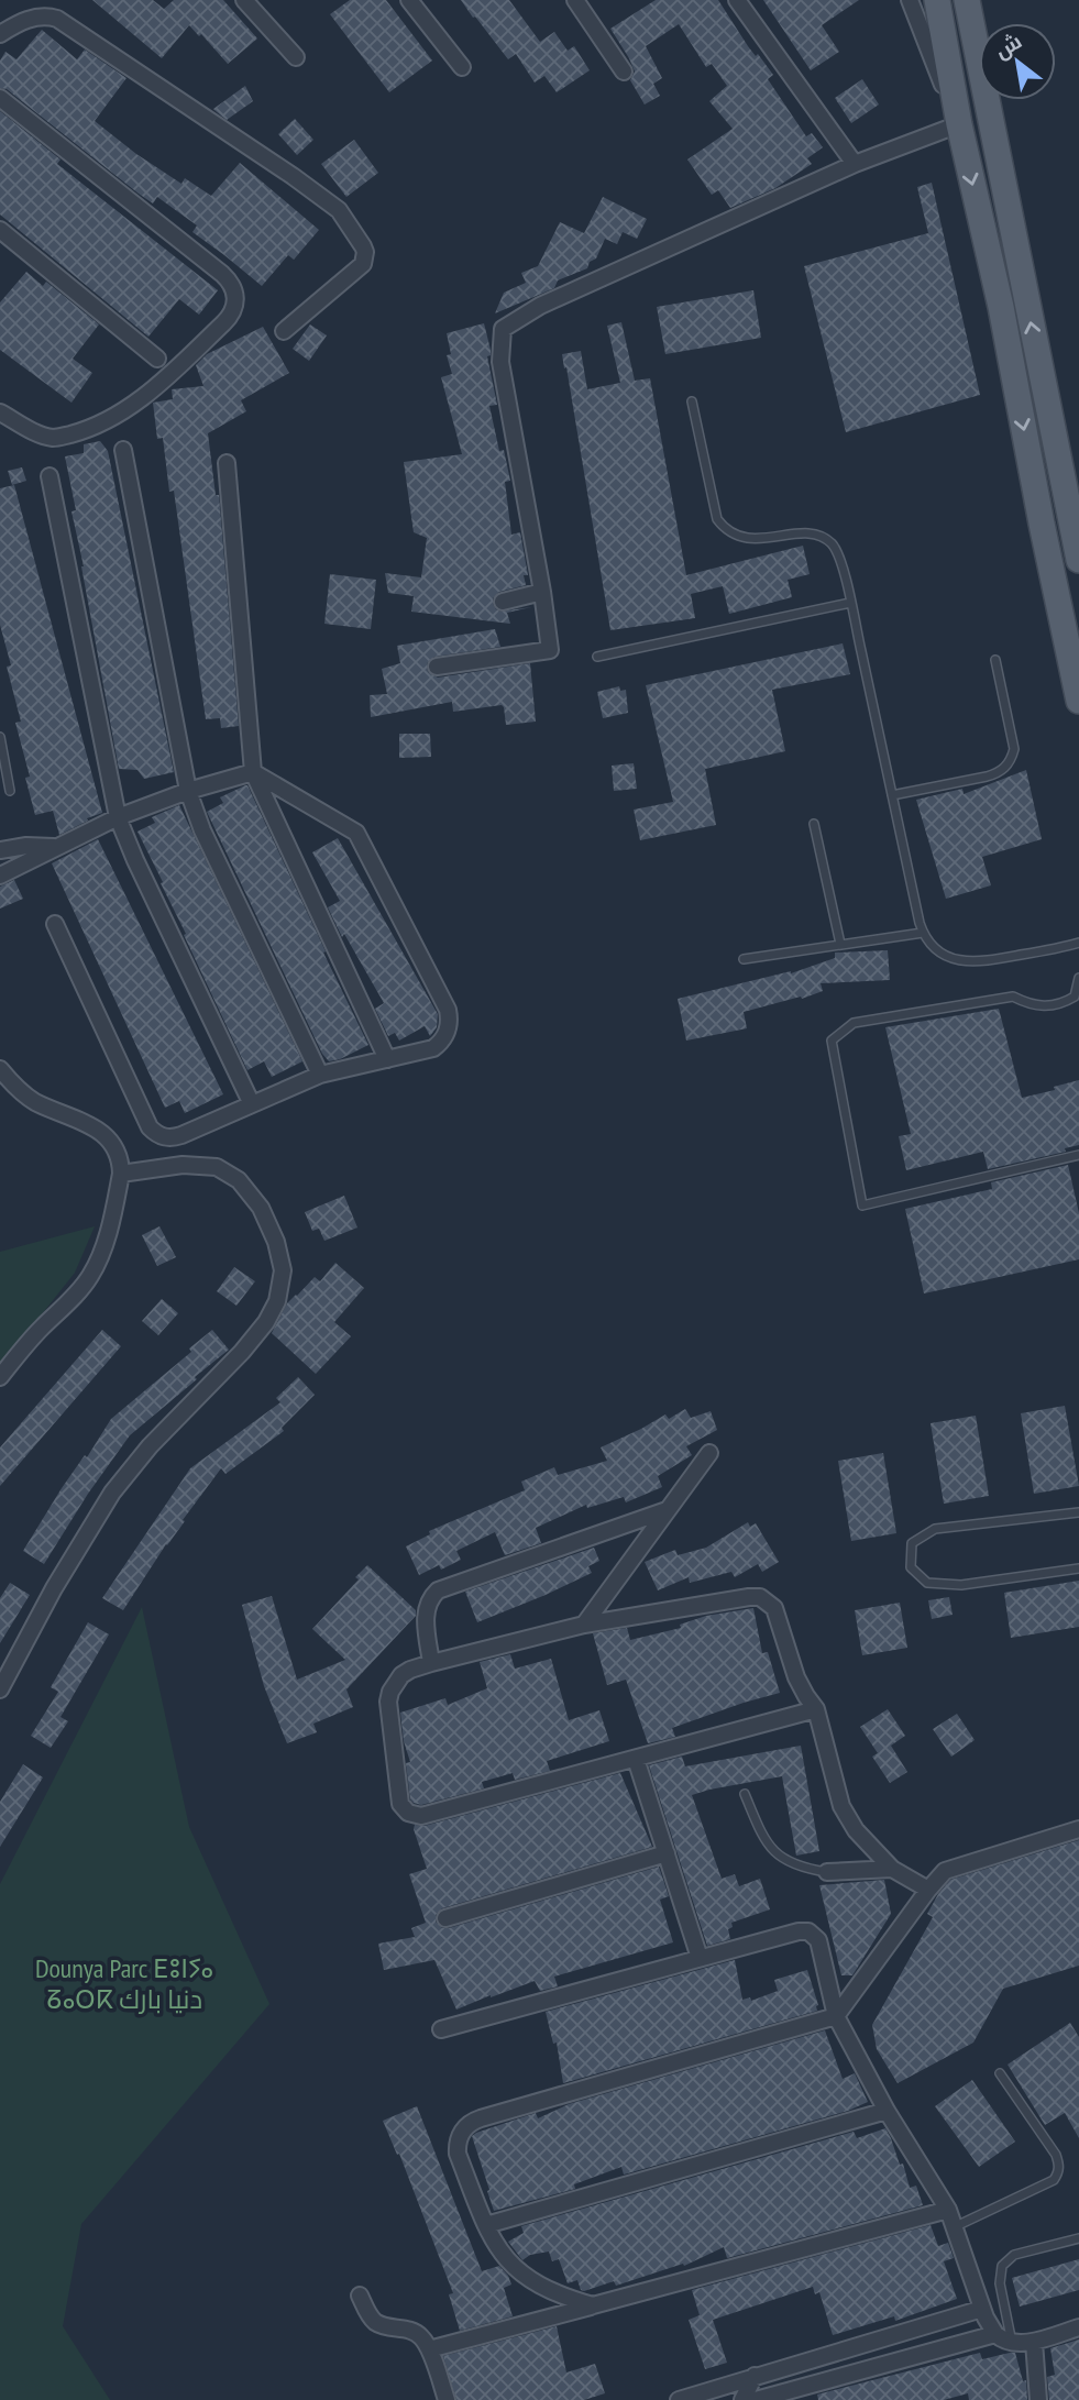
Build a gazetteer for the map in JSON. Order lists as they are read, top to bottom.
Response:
{
  "parks": ["Dounya Parc ⴹⵓⵏⵢⴰ ⵒⴰⵔⴽ دنيا بارك"],
  "north": "top left"
}
